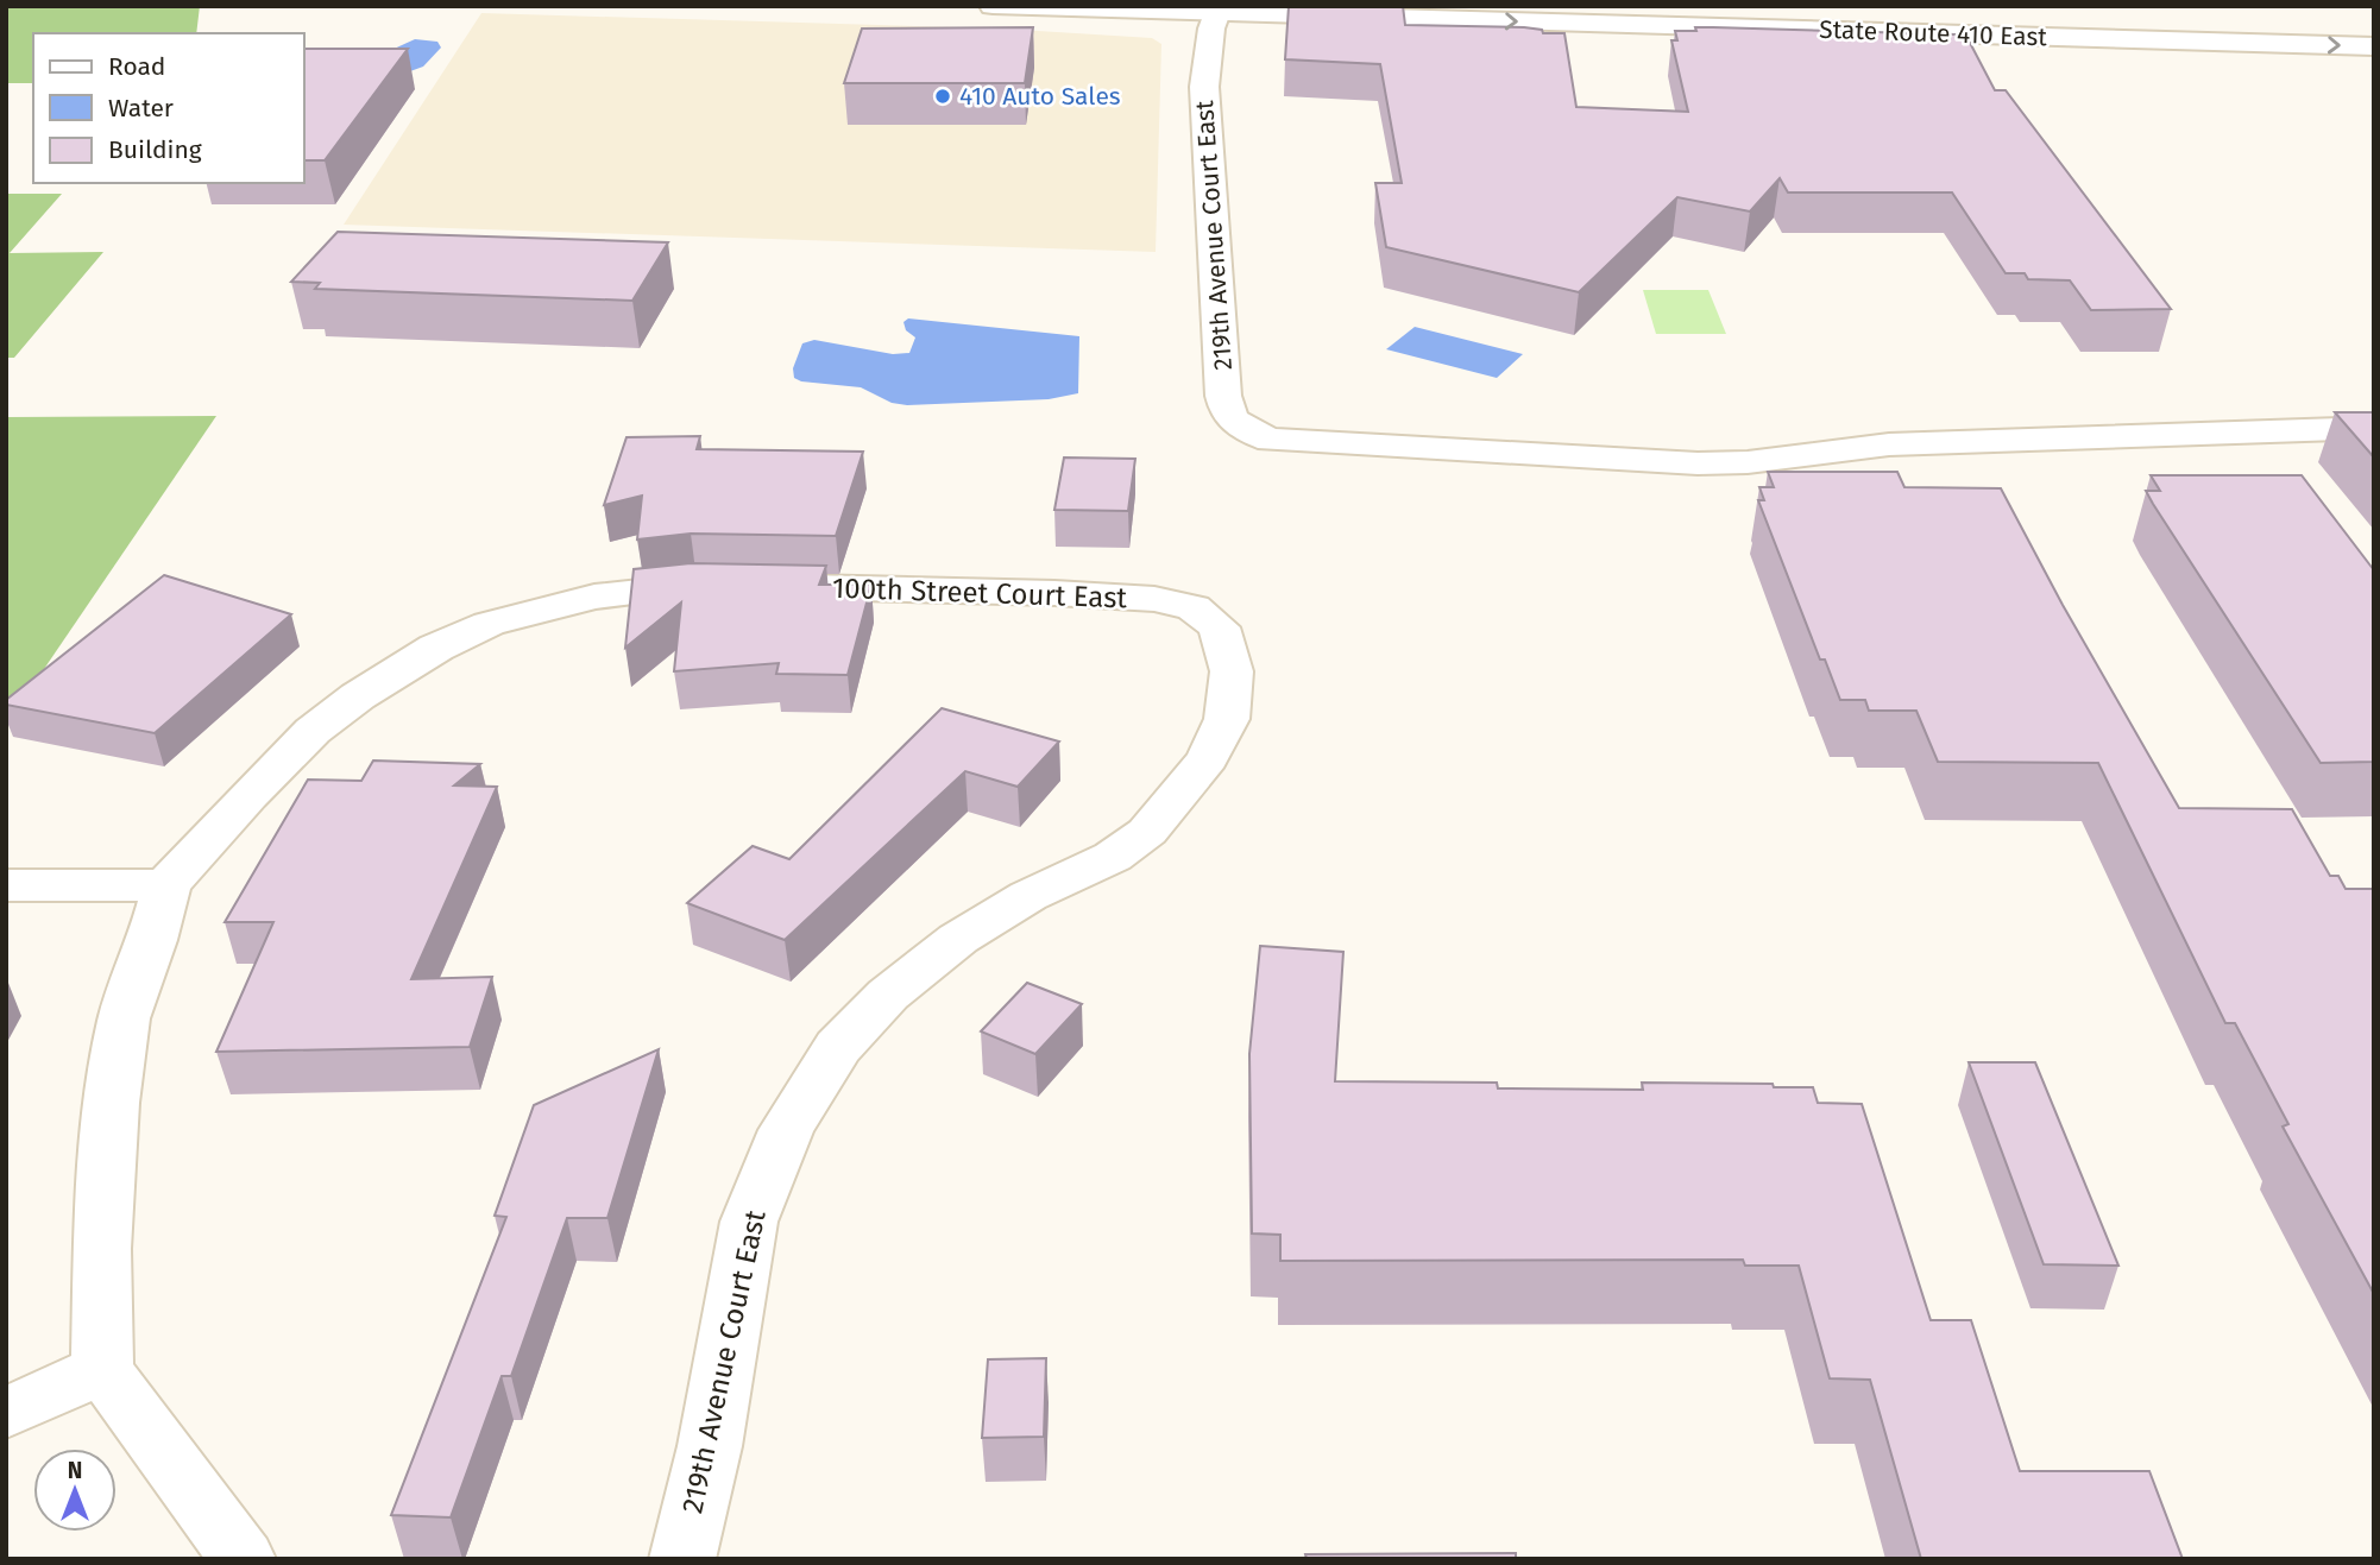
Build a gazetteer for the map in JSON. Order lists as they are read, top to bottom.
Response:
{
  "streets": {
    "street": ["State Route 410 East", "219th Avenue Court East", "100th Street Court East"]
  },
  "crossings": [
    ["State Route 410 East", "219th Avenue Court East"],
    ["219th Avenue Court East", "100th Street Court East"]
  ],
  "places": ["410 Auto Sales"],
  "legend": ["Road", "Water", "Building"],
  "north": "top"
}
